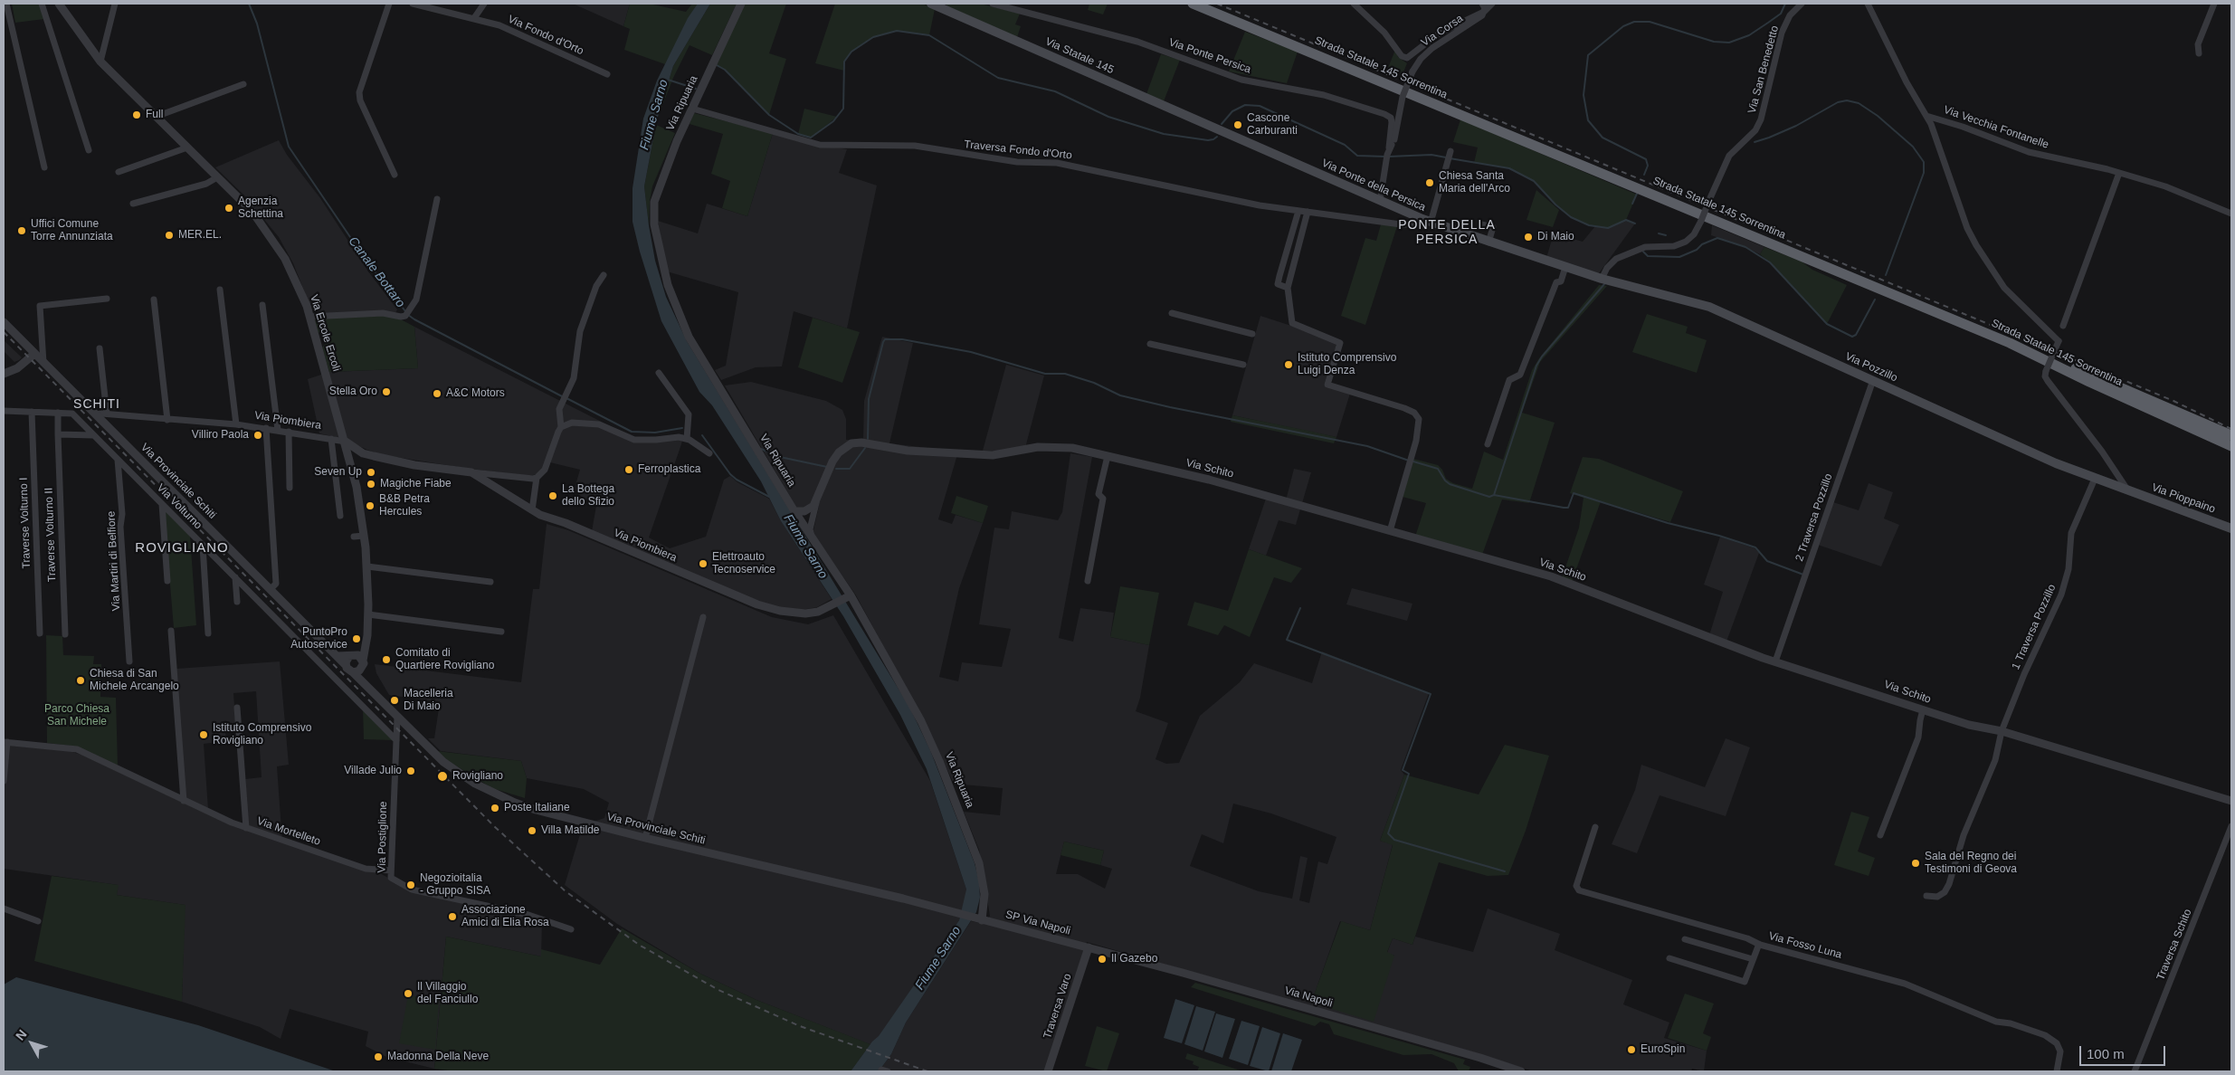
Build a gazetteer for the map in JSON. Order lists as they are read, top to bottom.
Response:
{
  "streets": {
    "highway": ["Strada Statale 145 Sorrentina"],
    "main road": [
      "Via Statale 145",
      "Via Ponte della Persica",
      "Via Pozzillo",
      "Via Pioppaino"
    ],
    "street": [
      "Via Corsa",
      "Via Fondo d'Orto",
      "Via Ponte Persica",
      "Via San Benedetto",
      "Via Ripuaria",
      "Via Vecchia Fontanelle",
      "Traversa Fondo d'Orto",
      "Via Ercole Ercoli",
      "Via Piombiera",
      "Via Schito",
      "Via Provinciale Schiti",
      "Via Volturno",
      "2 Traversa Pozzillo",
      "Traverse Volturno I",
      "Traverse Volturno II",
      "Via Martiri di Belfiore",
      "1 Traversa Pozzillo",
      "Via Mortelleto",
      "Via Postiglione",
      "SP Via Napoli",
      "Traversa Schito",
      "Via Fosso Luna",
      "Via Napoli",
      "Traversa Varo"
    ]
  },
  "crossings": [
    ["Via Corsa", "Via Ponte Persica"],
    ["Via Statale 145", "Via Ponte della Persica"],
    ["Via Ponte Persica", "Via Ponte della Persica"],
    ["Via San Benedetto", "Via Ponte della Persica"],
    ["Via San Benedetto", "Via Pozzillo"],
    ["Via Ripuaria", "Traversa Fondo d'Orto"],
    ["Via Ripuaria", "Via Piombiera"],
    ["Via Ripuaria", "Via Provinciale Schiti"],
    ["Via Ripuaria", "SP Via Napoli"],
    ["Traversa Fondo d'Orto", "Via Ponte della Persica"],
    ["Via Ponte della Persica", "Via Pozzillo"],
    ["Via Ercole Ercoli", "Via Piombiera"],
    ["Via Ercole Ercoli", "Via Provinciale Schiti"],
    ["Via Pozzillo", "Via Pioppaino"],
    ["Via Pozzillo", "2 Traversa Pozzillo"],
    ["Via Pozzillo", "1 Traversa Pozzillo"],
    ["Via Piombiera", "Via Provinciale Schiti"],
    ["Via Schito", "2 Traversa Pozzillo"],
    ["Via Schito", "1 Traversa Pozzillo"],
    ["Via Provinciale Schiti", "Via Postiglione"],
    ["Via Provinciale Schiti", "SP Via Napoli"],
    ["Via Volturno", "Traverse Volturno I"],
    ["Via Volturno", "Traverse Volturno II"],
    ["Via Volturno", "Via Martiri di Belfiore"],
    ["Via Volturno", "Via Postiglione"],
    ["Via Mortelleto", "Via Postiglione"],
    ["SP Via Napoli", "Via Napoli"],
    ["SP Via Napoli", "Traversa Varo"],
    ["Via Napoli", "Traversa Varo"]
  ],
  "districts": ["PONTE DELLA PERSICA", "SCHITI", "ROVIGLIANO"],
  "water": ["Fiume Sarno", "Canale Bottaro"],
  "parks": ["Parco Chiesa San Michele"],
  "places": [
    "Full",
    "Cascone Carburanti",
    "Chiesa Santa Maria dell'Arco",
    "Agenzia Schettina",
    "Uffici Comune Torre Annunziata",
    "MER.EL.",
    "Di Maio",
    "Istituto Comprensivo Luigi Denza",
    "Stella Oro",
    "A&C Motors",
    "Villiro Paola",
    "Ferroplastica",
    "Seven Up",
    "Magiche Fiabe",
    "La Bottega dello Sfizio",
    "B&B Petra Hercules",
    "Elettroauto Tecnoservice",
    "PuntoPro Autoservice",
    "Comitato di Quartiere Rovigliano",
    "Chiesa di San Michele Arcangelo",
    "Macelleria Di Maio",
    "Istituto Comprensivo Rovigliano",
    "Villade Julio",
    "Rovigliano",
    "Poste Italiane",
    "Villa Matilde",
    "Sala del Regno dei Testimoni di Geova",
    "Negozioitalia - Gruppo SISA",
    "Associazione Amici di Elia Rosa",
    "Il Gazebo",
    "Il Villaggio del Fanciullo",
    "EuroSpin",
    "Madonna Della Neve"
  ],
  "scale_bar": "100 m",
  "north": "top left"
}
